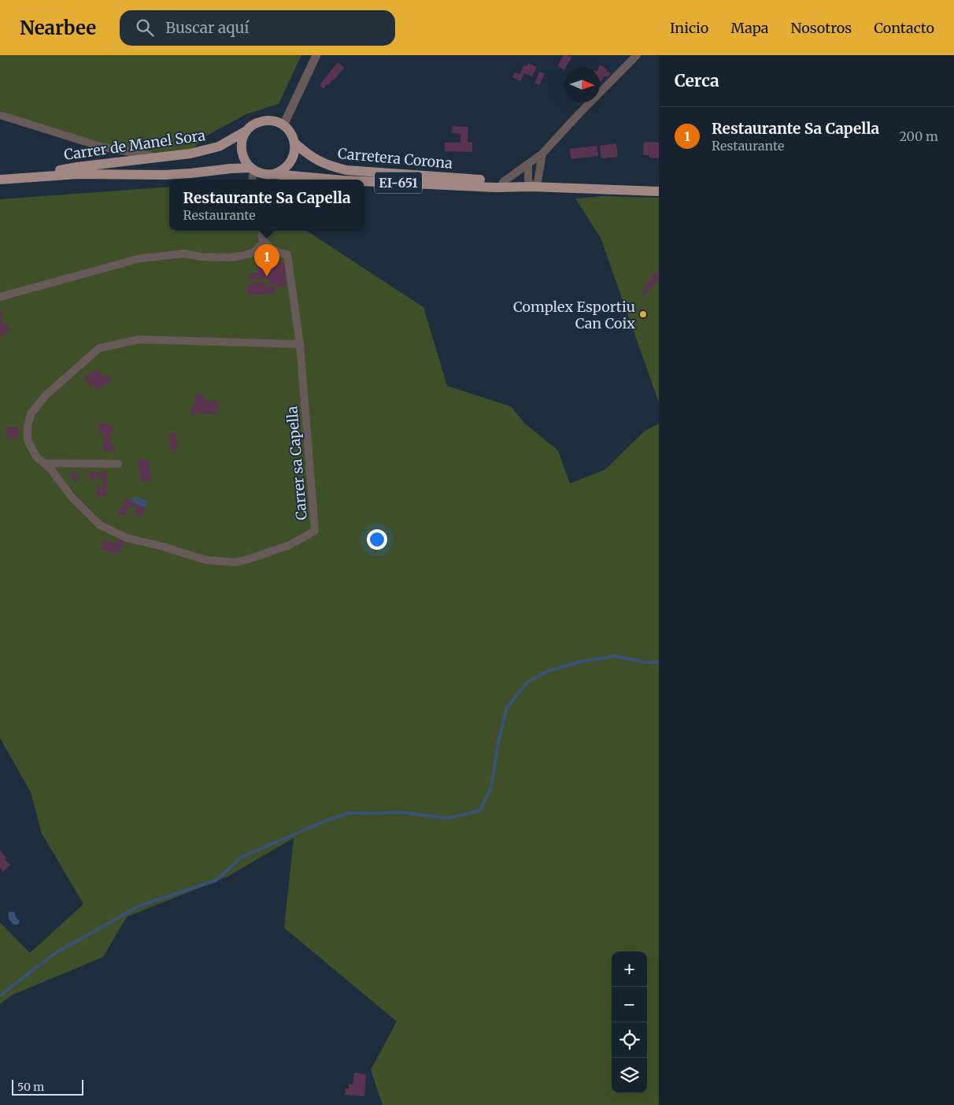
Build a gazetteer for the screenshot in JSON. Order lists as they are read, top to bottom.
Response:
{
  "streets": {
    "main road": ["Carrer de Manel Sora", "Carretera Corona", "EI-651"],
    "street": ["Carrer sa Capella"]
  },
  "crossings": [
    ["Carrer de Manel Sora", "Carretera Corona"],
    ["Carrer de Manel Sora", "EI-651"],
    ["Carretera Corona", "EI-651"]
  ],
  "places": ["Complex Esportiu Can Coix"],
  "scale_bar": "50 m",
  "north": "right",
  "page": {
    "header": "Nearbee",
    "search": "Buscar aquí",
    "nav": [
      "Inicio",
      "Mapa",
      "Nosotros",
      "Contacto"
    ],
    "heading": "Cerca",
    "list": [
      {
        "mark": "1",
        "name": "Restaurante Sa Capella",
        "note": "Restaurante",
        "value": "200 m"
      }
    ],
    "popup": ["Restaurante Sa Capella", "Restaurante"],
    "pins": "1",
    "map_buttons": ["+", "−"],
    "scale": "50 m"
  }
}
